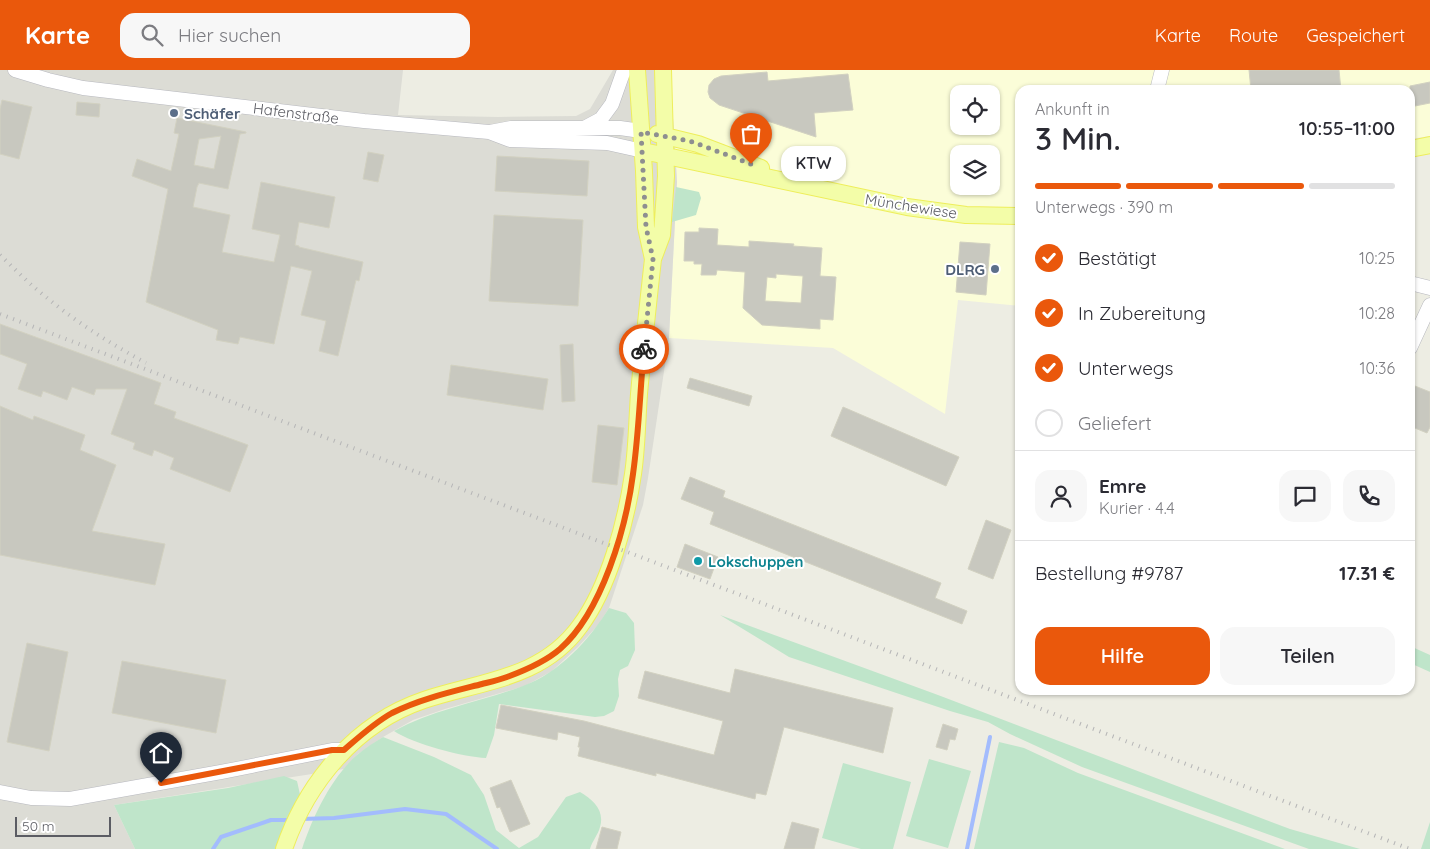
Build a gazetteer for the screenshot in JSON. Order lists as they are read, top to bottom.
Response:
{
  "streets": {
    "main road": ["Münchewiese"],
    "street": ["Hafenstraße"]
  },
  "crossings": [
    ["Hafenstraße", "Münchewiese"]
  ],
  "places": [
    "Schäfer",
    "KTW",
    "DLRG",
    "Lokschuppen"
  ],
  "scale_bar": "50 m",
  "page": {
    "header": "Karte",
    "search": "Hier suchen",
    "nav": ["Karte", "Route", "Gespeichert"],
    "heading": ["3 Min.", "Ankunft in", "10:55–11:00"],
    "panel": [
      "Emre",
      "Kurier · 4.4",
      "Bestellung #9787",
      "17.31 €"
    ],
    "bubble": "KTW",
    "bar": "Unterwegs · 390 m",
    "list": [
      ["Bestätigt", "10:25"],
      ["In Zubereitung", "10:28"],
      ["Unterwegs", "10:36"],
      "Geliefert"
    ],
    "buttons": ["Hilfe", "Teilen"],
    "scale": "50 m"
  }
}
